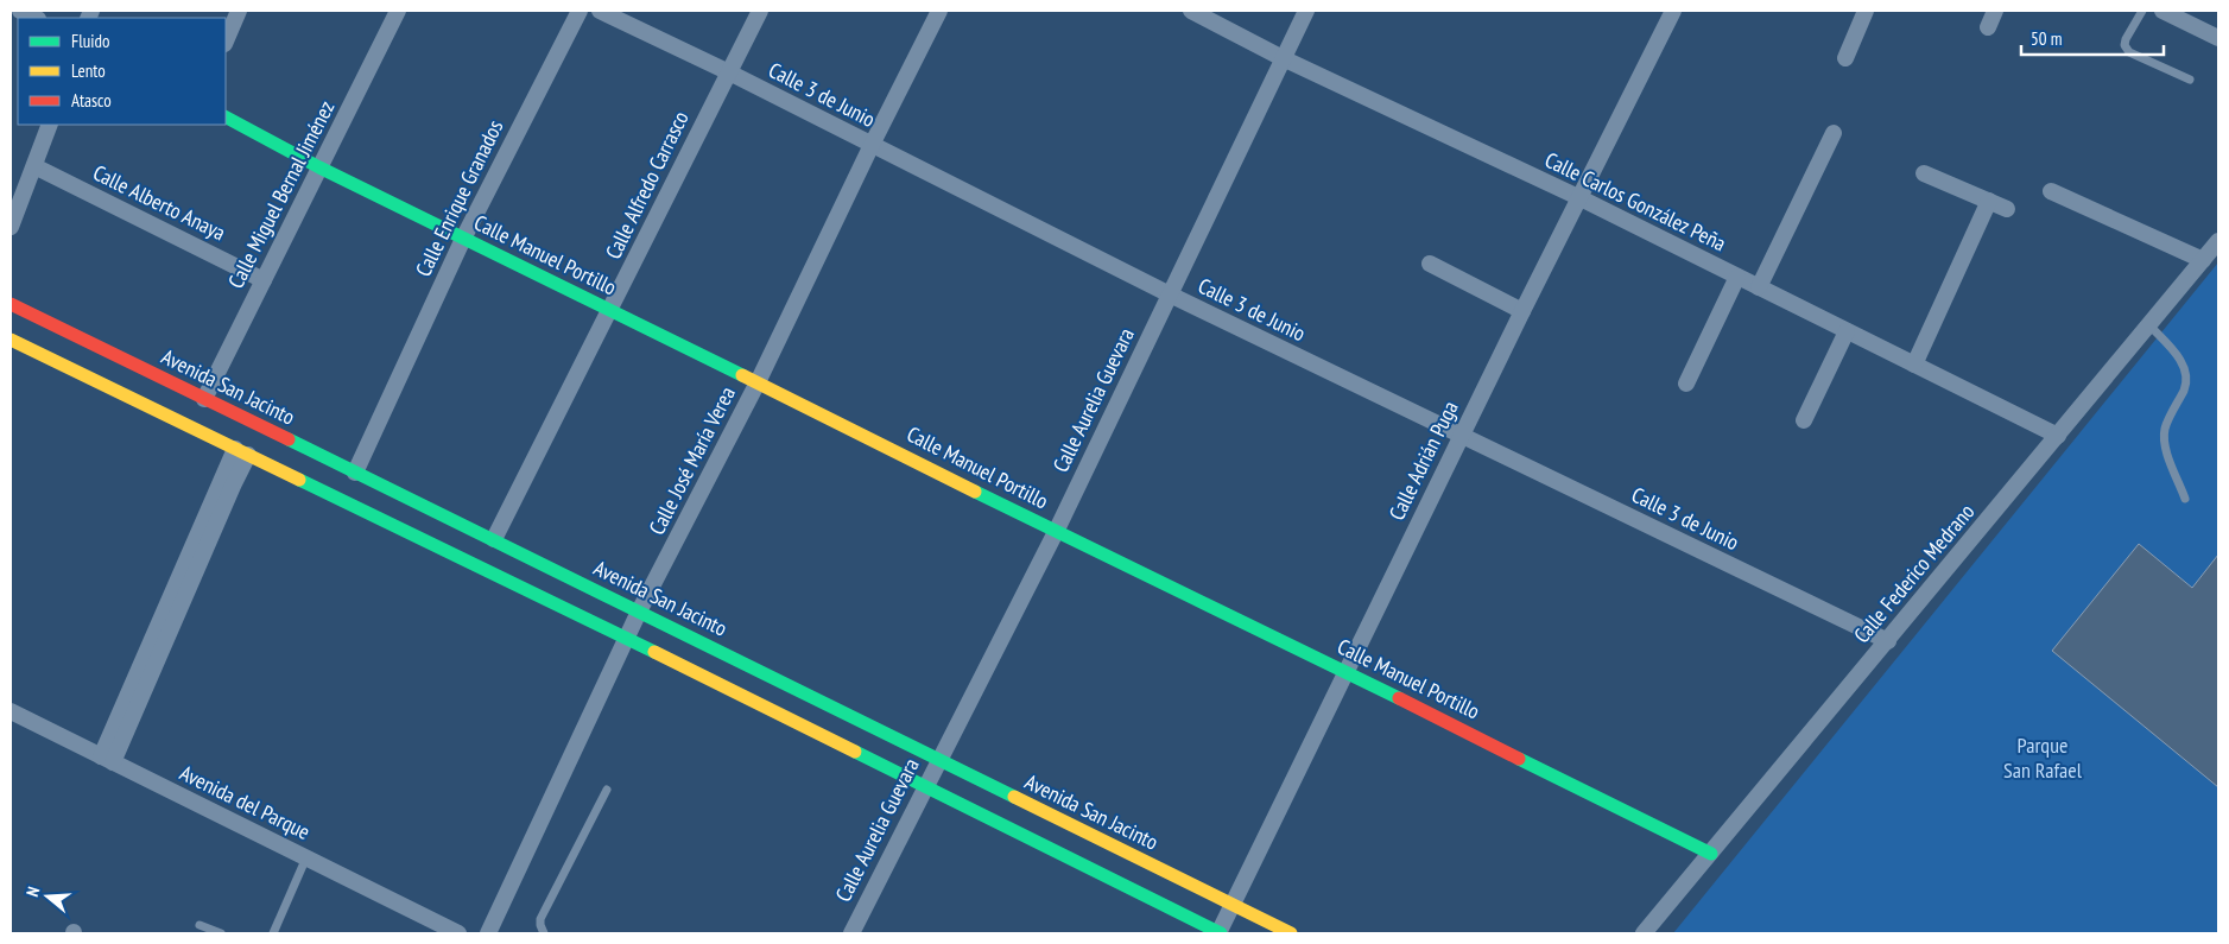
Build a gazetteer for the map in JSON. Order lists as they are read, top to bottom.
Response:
{
  "streets": {
    "main road": ["Calle Manuel Portillo", "Avenida San Jacinto"],
    "street": [
      "Calle 3 de Junio",
      "Calle Alfredo Carrasco",
      "Calle Miguel Bernal Jiménez",
      "Calle Enrique Granados",
      "Calle Carlos González Peña",
      "Calle Alberto Anaya",
      "Calle Aurelia Guevara",
      "Calle José María Verea",
      "Calle Adrián Puga",
      "Calle Federico Medrano",
      "Avenida del Parque"
    ]
  },
  "crossings": [
    ["Calle 3 de Junio", "Calle Alfredo Carrasco"],
    ["Calle 3 de Junio", "Calle Aurelia Guevara"],
    ["Calle 3 de Junio", "Calle José María Verea"],
    ["Calle 3 de Junio", "Calle Adrián Puga"],
    ["Calle 3 de Junio", "Calle Federico Medrano"],
    ["Calle Alfredo Carrasco", "Calle Manuel Portillo"],
    ["Calle Alfredo Carrasco", "Avenida San Jacinto"],
    ["Calle Miguel Bernal Jiménez", "Calle Alberto Anaya"],
    ["Calle Miguel Bernal Jiménez", "Calle Manuel Portillo"],
    ["Calle Miguel Bernal Jiménez", "Avenida San Jacinto"],
    ["Calle Enrique Granados", "Calle Manuel Portillo"],
    ["Calle Enrique Granados", "Avenida San Jacinto"],
    ["Calle Carlos González Peña", "Calle Aurelia Guevara"],
    ["Calle Carlos González Peña", "Calle Adrián Puga"],
    ["Calle Carlos González Peña", "Calle Federico Medrano"],
    ["Calle Manuel Portillo", "Calle Aurelia Guevara"],
    ["Calle Manuel Portillo", "Calle José María Verea"],
    ["Calle Manuel Portillo", "Calle Adrián Puga"],
    ["Calle Manuel Portillo", "Calle Federico Medrano"],
    ["Avenida San Jacinto", "Calle Aurelia Guevara"],
    ["Avenida San Jacinto", "Calle José María Verea"],
    ["Avenida San Jacinto", "Calle Adrián Puga"]
  ],
  "parks": ["Parque San Rafael"],
  "legend": ["Fluido", "Lento", "Atasco"],
  "scale_bar": "50 m",
  "north": "left"
}
